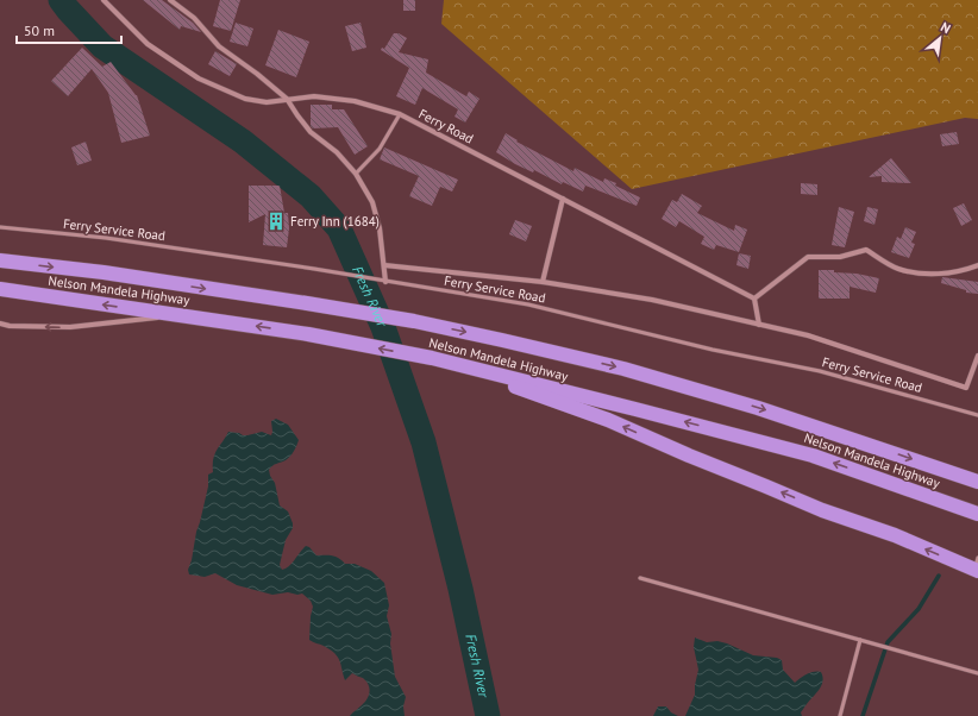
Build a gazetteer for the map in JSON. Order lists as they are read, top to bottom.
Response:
{
  "streets": {
    "highway": ["Nelson Mandela Highway"],
    "street": ["Ferry Road"],
    "lane": ["Ferry Service Road"]
  },
  "water": ["Fresh River"],
  "places": {
    "building": ["Ferry Inn (1684)"]
  },
  "scale_bar": "50 m",
  "north": "top right"
}
